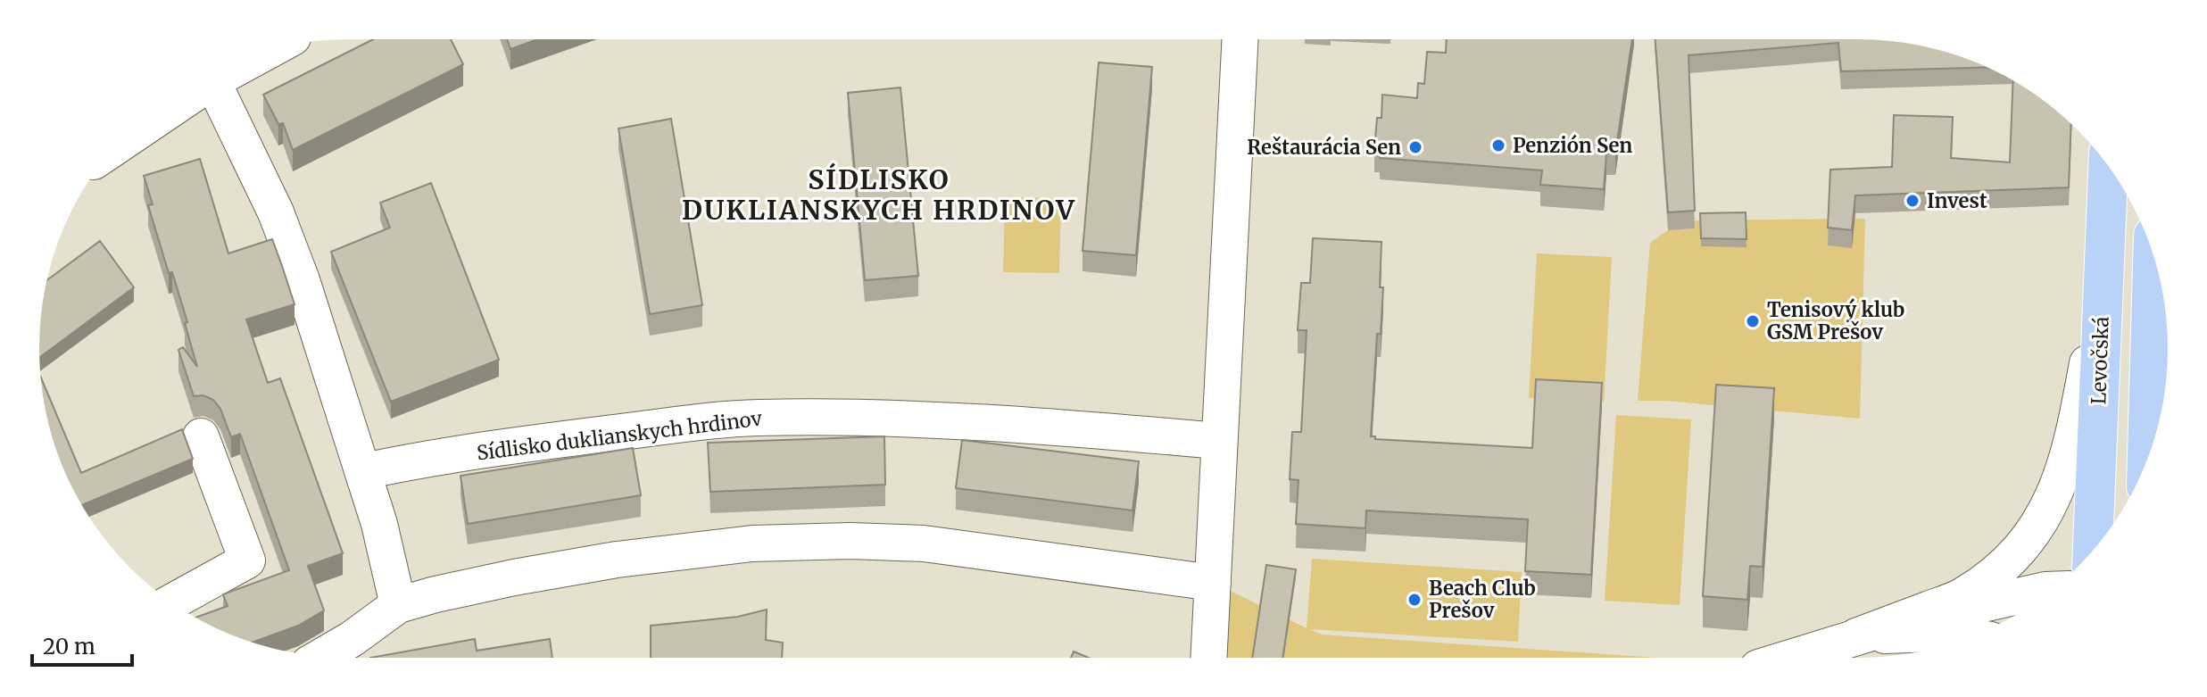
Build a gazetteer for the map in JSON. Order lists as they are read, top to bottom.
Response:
{
  "streets": {
    "main road": ["Levočská"],
    "street": ["Sídlisko duklianskych hrdinov"]
  },
  "districts": ["SÍDLISKO DUKLIANSKYCH HRDINOV"],
  "places": [
    "Penzión Sen",
    "Reštaurácia Sen",
    "Invest",
    "Tenisový klub GSM Prešov",
    "Beach Club Prešov"
  ],
  "scale_bar": "20 m"
}
